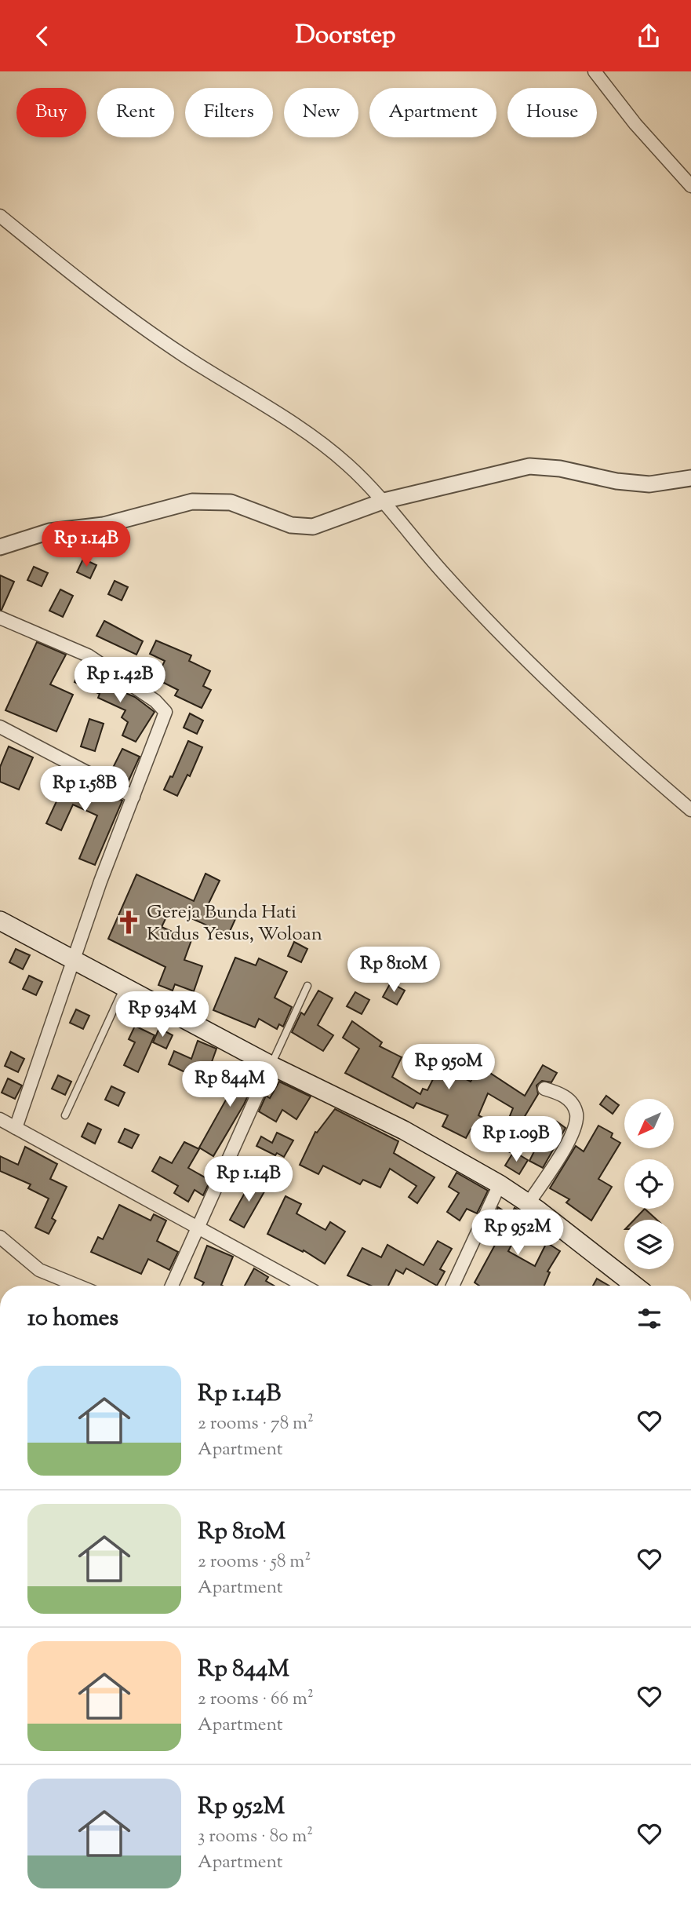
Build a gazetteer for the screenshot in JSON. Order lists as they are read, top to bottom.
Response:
{
  "places": {
    "church": ["Gereja Bunda Hati Kudus Yesus, Woloan"]
  },
  "north": "bottom left",
  "page": {
    "header": "Doorstep",
    "chip": [
      "Buy",
      "Rent",
      "Filters",
      "New",
      "Apartment",
      "House"
    ],
    "price": [
      "Rp 1.14B",
      "Rp 1.42B",
      "Rp 1.58B",
      "Rp 810M",
      "Rp 934M",
      "Rp 950M",
      "Rp 844M",
      "Rp 1.09B",
      "Rp 1.14B",
      "Rp 952M"
    ],
    "heading": "10 homes",
    "list": [
      {
        "name": "Rp 1.14B",
        "note": "2 rooms · 78 m² · Apartment"
      },
      {
        "name": "Rp 810M",
        "note": "2 rooms · 58 m² · Apartment"
      },
      {
        "name": "Rp 844M",
        "note": "2 rooms · 66 m² · Apartment"
      },
      {
        "name": "Rp 952M",
        "note": "3 rooms · 80 m² · Apartment"
      }
    ]
  }
}
